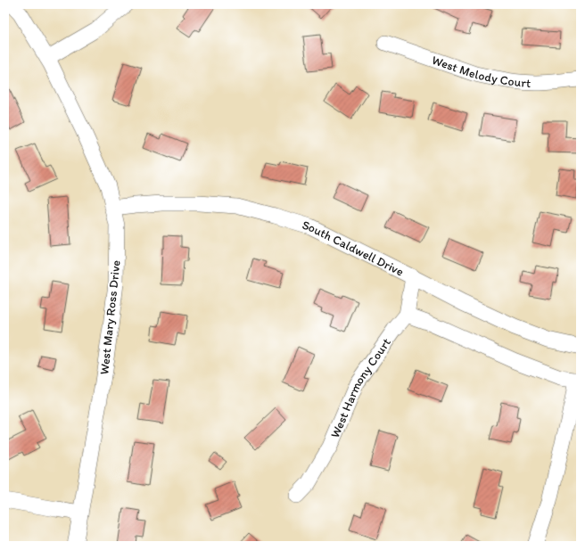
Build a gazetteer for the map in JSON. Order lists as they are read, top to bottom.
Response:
{
  "streets": {
    "street": [
      "West Melody Court",
      "South Caldwell Drive",
      "West Mary Ross Drive",
      "West Harmony Court"
    ]
  },
  "crossings": [
    ["South Caldwell Drive", "West Mary Ross Drive"]
  ]
}
